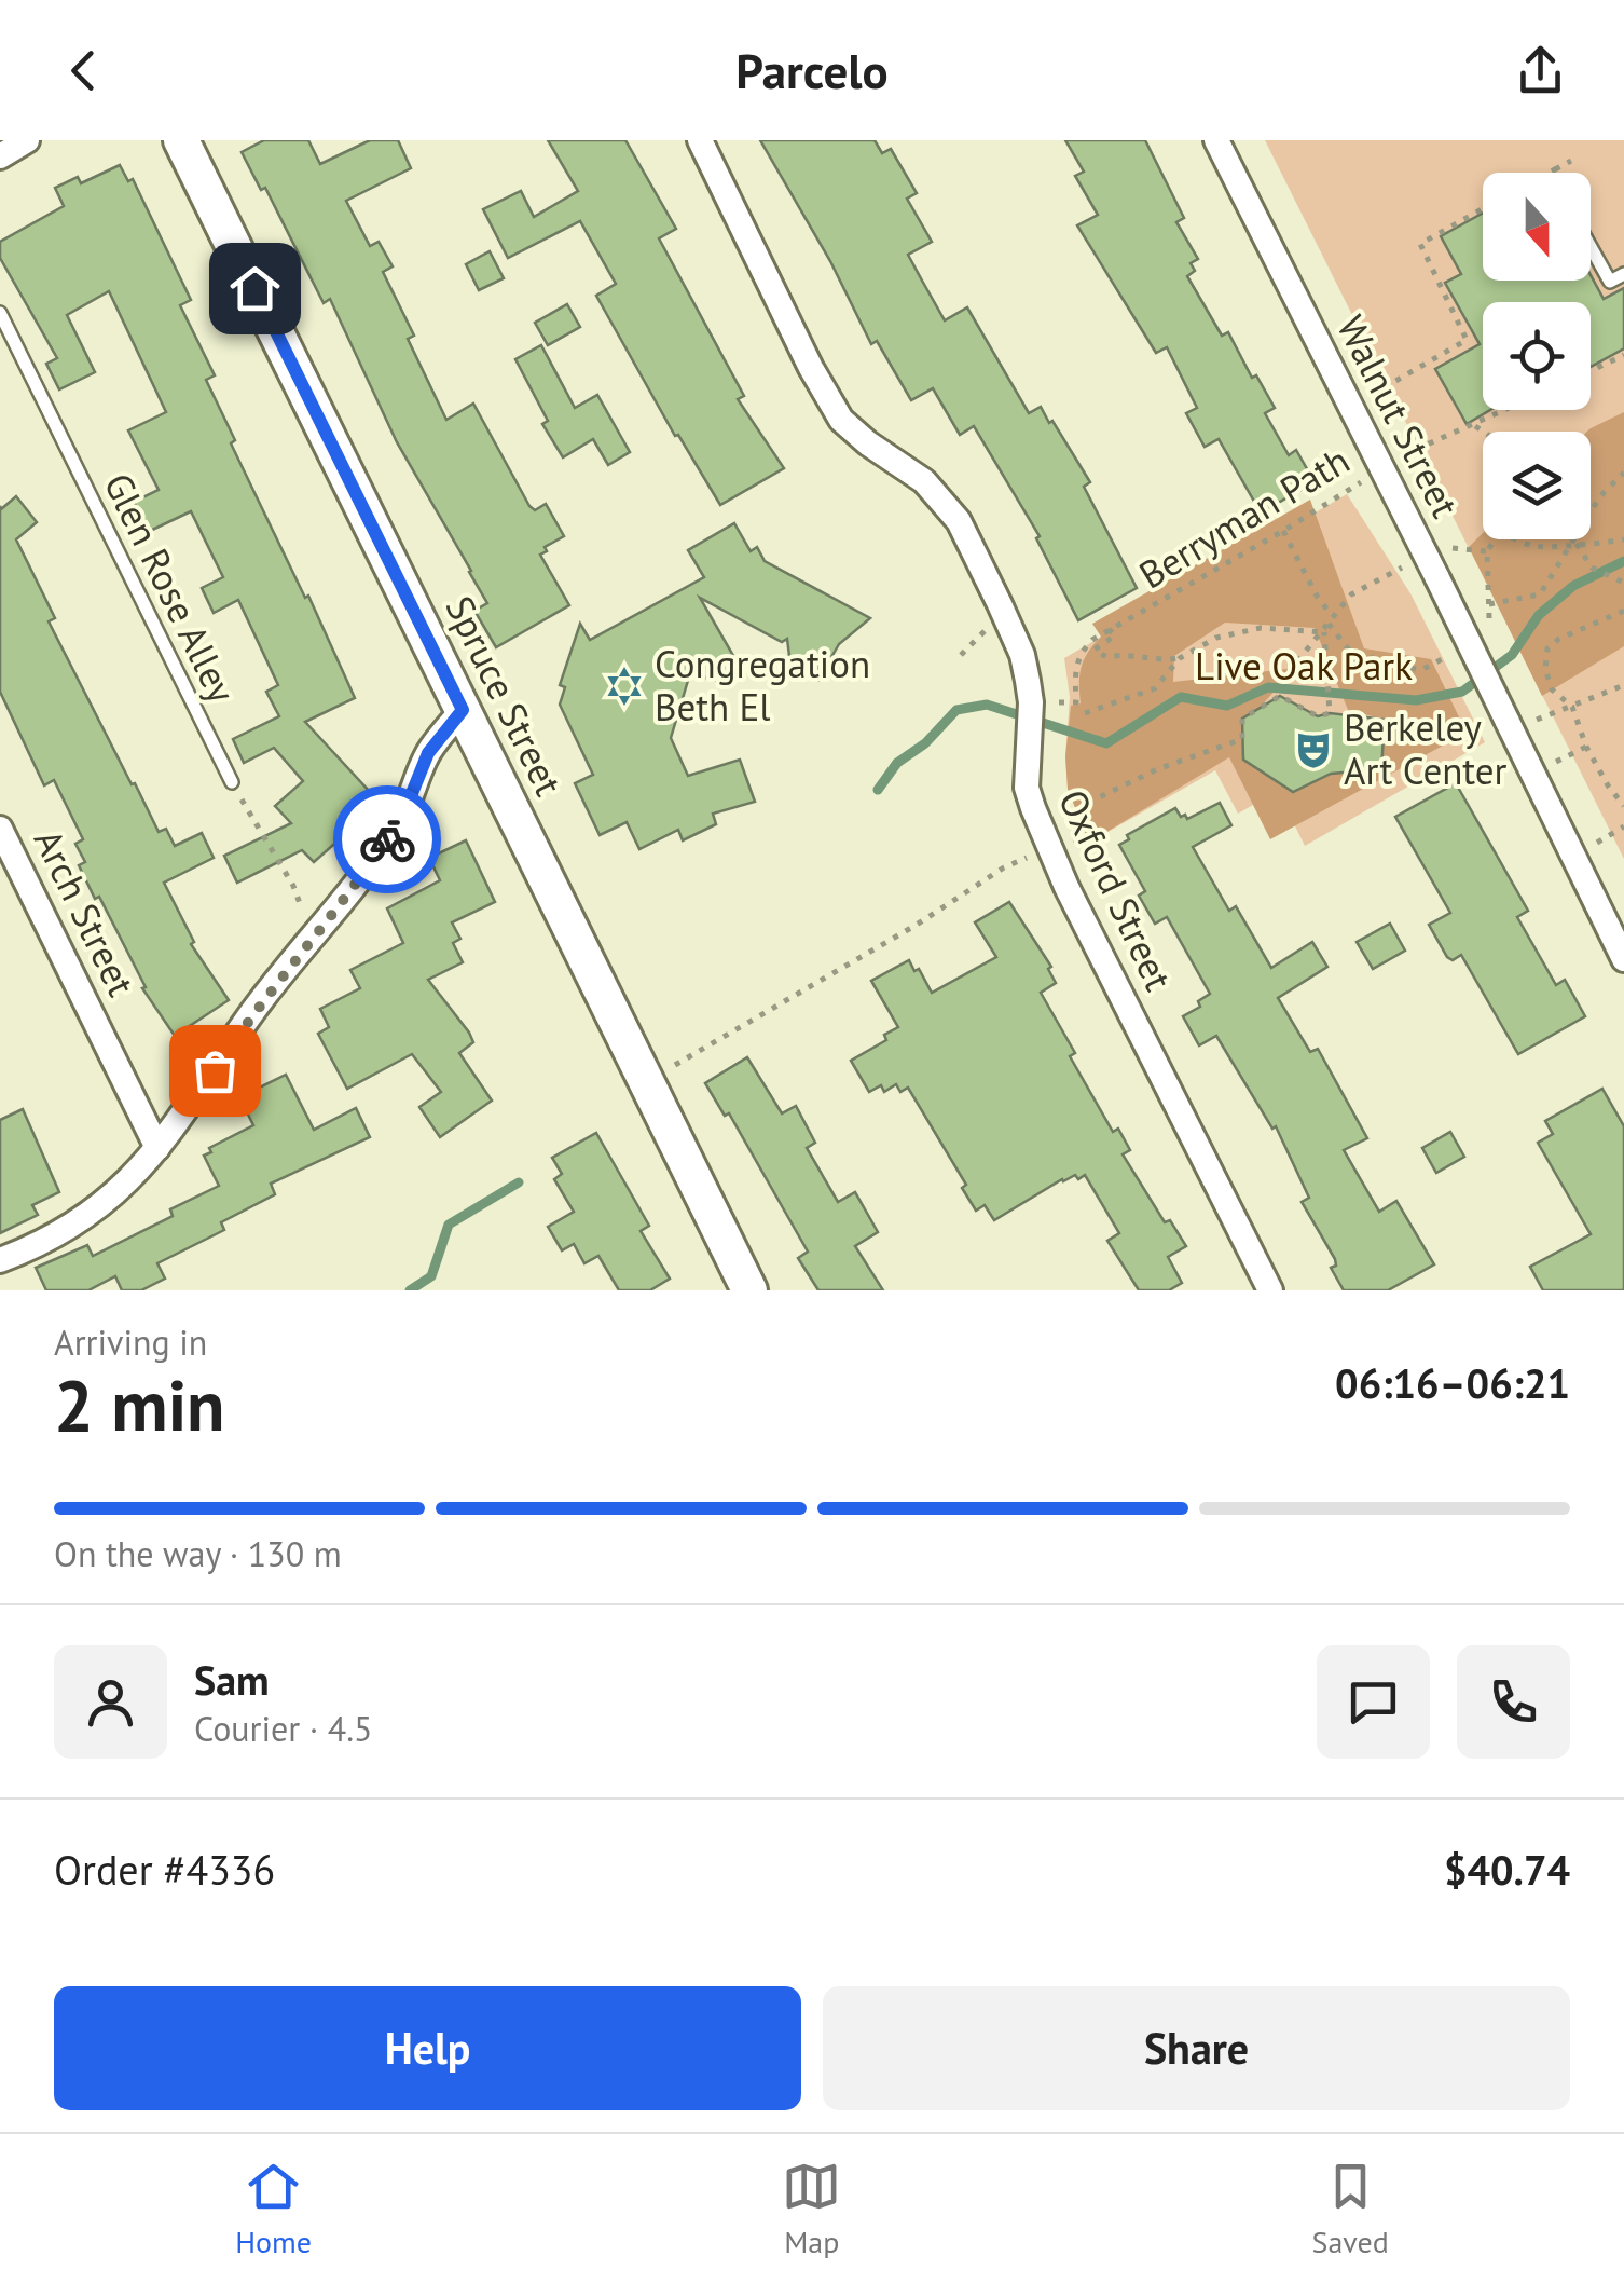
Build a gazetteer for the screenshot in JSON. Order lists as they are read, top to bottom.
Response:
{
  "streets": {
    "street": [
      "Walnut Street",
      "Spruce Street",
      "Oxford Street",
      "Arch Street"
    ],
    "lane": ["Glen Rose Alley"],
    "path": ["Berryman Path"]
  },
  "crossings": [
    ["Walnut Street", "Berryman Path"]
  ],
  "parks": ["Live Oak Park"],
  "places": {
    "synagogue": ["Congregation Beth El"],
    "theatre": ["Berkeley Art Center"]
  },
  "north": "bottom",
  "page": {
    "header": "Parcelo",
    "heading": ["2 min", "Arriving in", "06:16–06:21"],
    "panel": [
      "Sam",
      "Courier · 4.5",
      "Order #4336",
      "$40.74"
    ],
    "bar": "On the way · 130 m",
    "buttons": ["Help", "Share"],
    "tabs": ["Home", "Map", "Saved"]
  }
}
